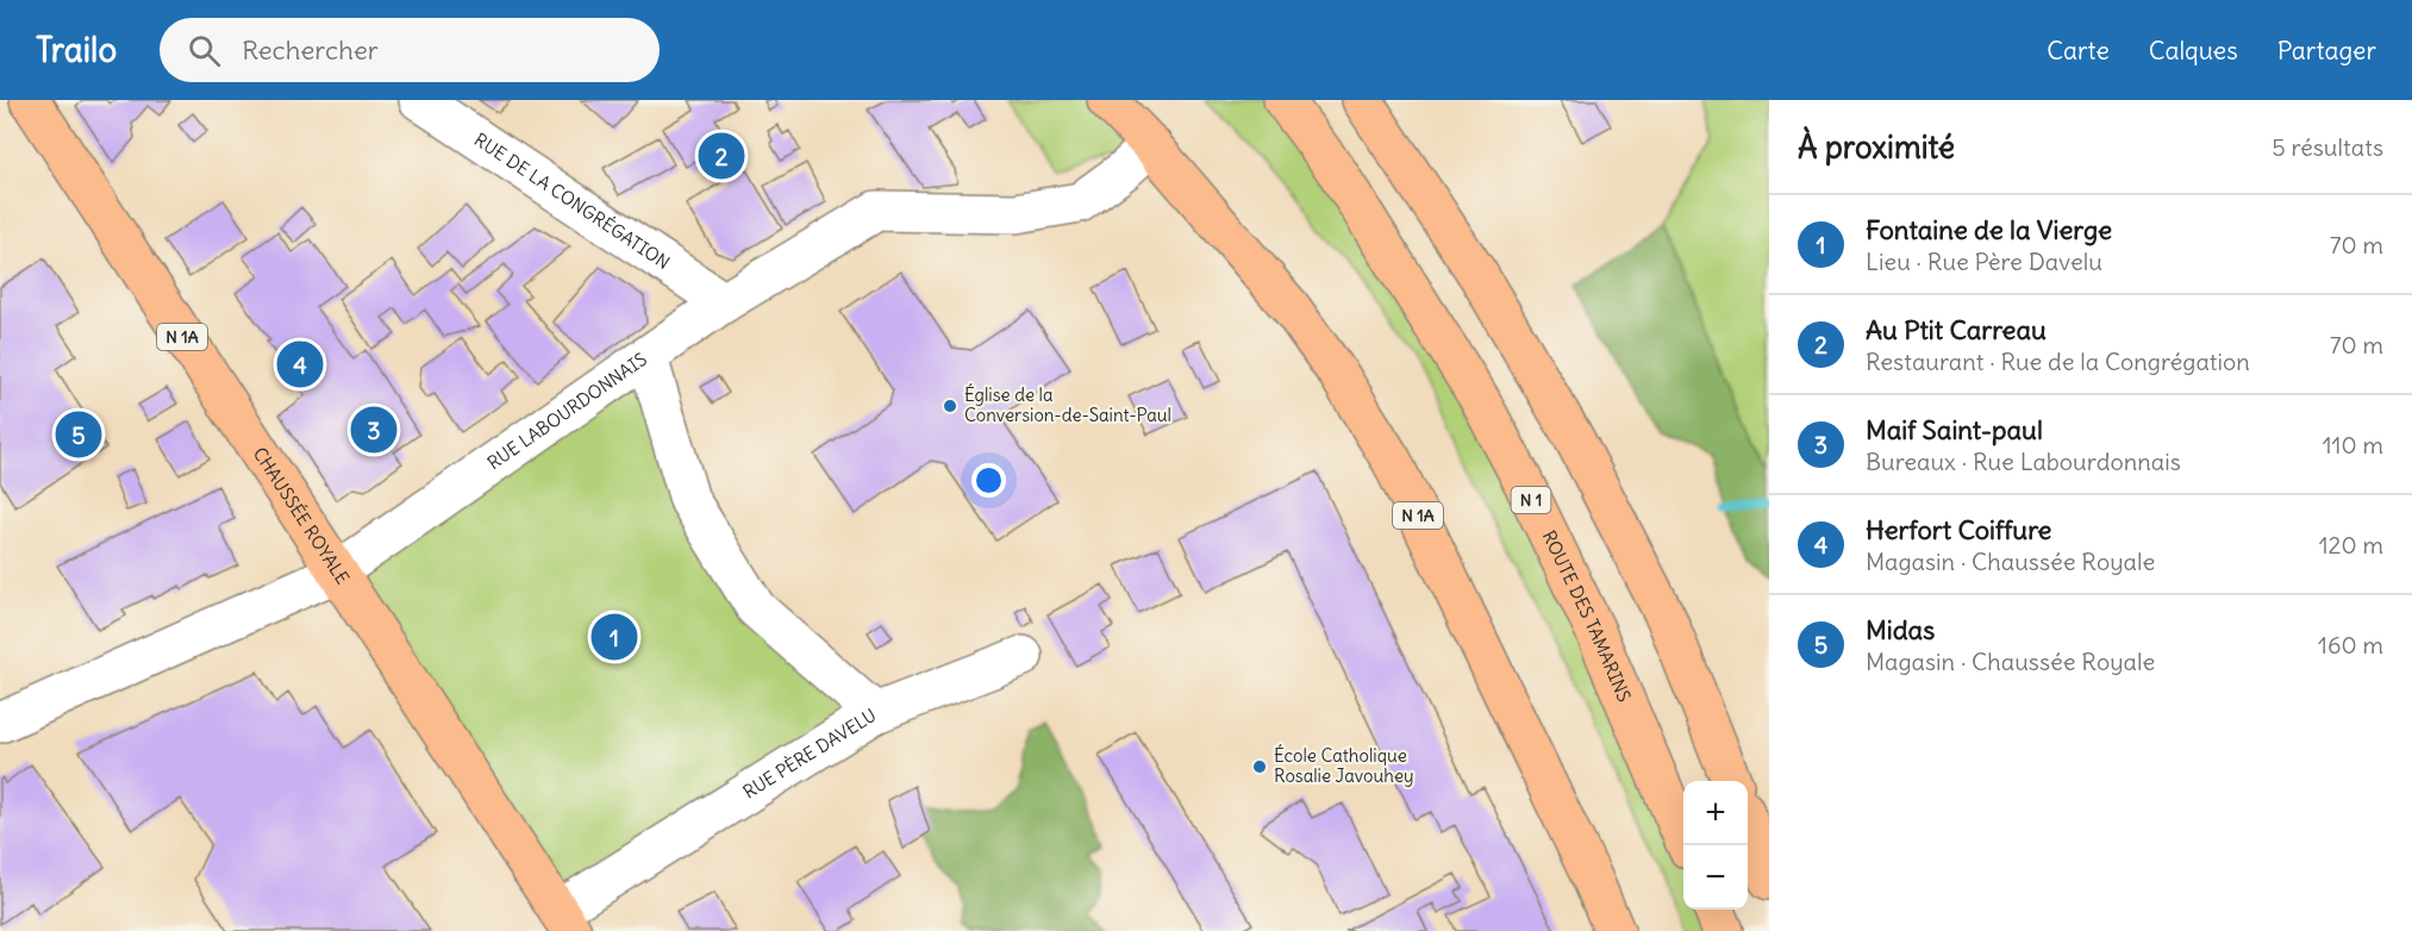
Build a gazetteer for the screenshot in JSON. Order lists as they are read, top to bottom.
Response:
{
  "streets": {
    "main road": [
      "N 1A",
      "N 1",
      "CHAUSSÉE ROYALE",
      "ROUTE DES TAMARINS"
    ],
    "street": ["RUE DE LA CONGRÉGATION", "RUE LABOURDONNAIS", "RUE PÈRE DAVELU"]
  },
  "crossings": [
    ["RUE DE LA CONGRÉGATION", "RUE LABOURDONNAIS"],
    ["N 1A", "RUE LABOURDONNAIS"],
    ["RUE LABOURDONNAIS", "CHAUSSÉE ROYALE"],
    ["RUE LABOURDONNAIS", "RUE PÈRE DAVELU"],
    ["CHAUSSÉE ROYALE", "RUE PÈRE DAVELU"]
  ],
  "places": ["Église de la Conversion-de-Saint-Paul", "École Catholique Rosalie Javouhey"],
  "page": {
    "header": "Trailo",
    "search": "Rechercher",
    "nav": ["Carte", "Calques", "Partager"],
    "heading": ["À proximité", "5 résultats"],
    "pins": [
      "2",
      "4",
      "3",
      "5",
      "1"
    ],
    "list": [
      {
        "mark": "1",
        "name": "Fontaine de la Vierge",
        "note": "Lieu · Rue Père Davelu",
        "value": "70 m"
      },
      {
        "mark": "2",
        "name": "Au Ptit Carreau",
        "note": "Restaurant · Rue de la Congrégation",
        "value": "70 m"
      },
      {
        "mark": "3",
        "name": "Maif Saint-paul",
        "note": "Bureaux · Rue Labourdonnais",
        "value": "110 m"
      },
      {
        "mark": "4",
        "name": "Herfort Coiffure",
        "note": "Magasin · Chaussée Royale",
        "value": "120 m"
      },
      {
        "mark": "5",
        "name": "Midas",
        "note": "Magasin · Chaussée Royale",
        "value": "160 m"
      }
    ],
    "map_buttons": ["+", "−"]
  }
}
